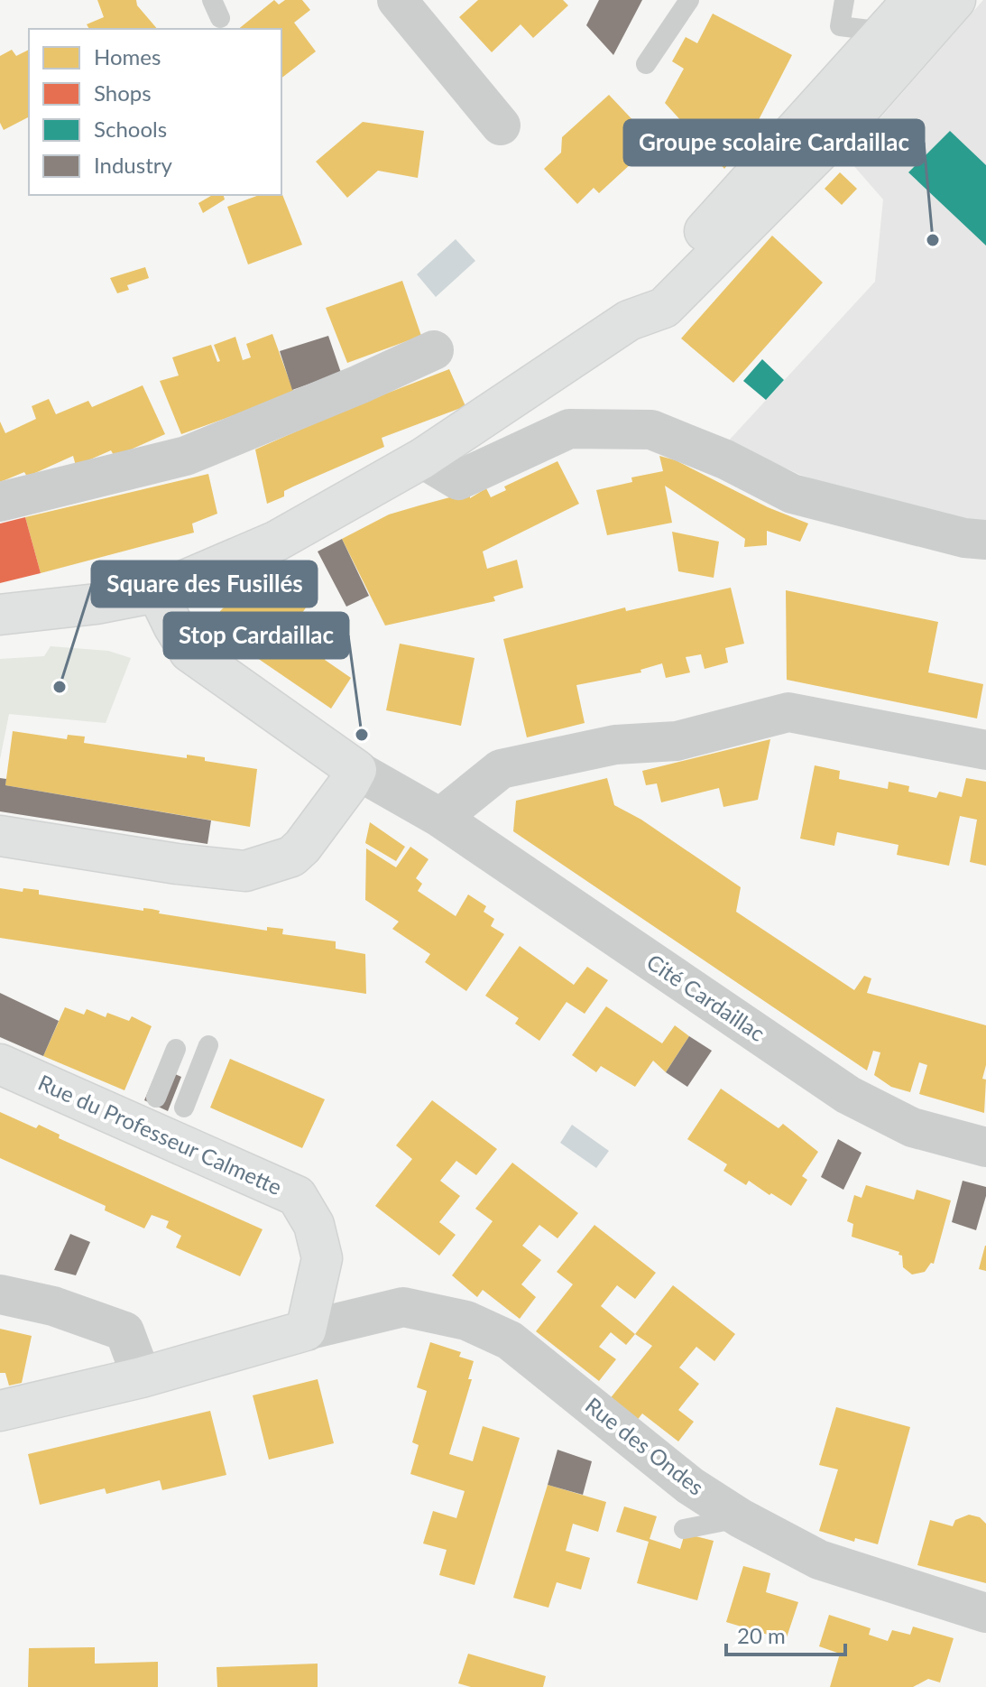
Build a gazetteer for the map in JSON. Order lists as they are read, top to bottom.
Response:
{
  "streets": {
    "street": ["Cité Cardaillac", "Rue du Professeur Calmette", "Rue des Ondes"]
  },
  "crossings": [
    ["Rue du Professeur Calmette", "Rue des Ondes"]
  ],
  "places": ["Groupe scolaire Cardaillac", "Square des Fusillés", "Stop Cardaillac"],
  "legend": [
    "Homes",
    "Shops",
    "Schools",
    "Industry"
  ],
  "scale_bar": "20 m"
}
